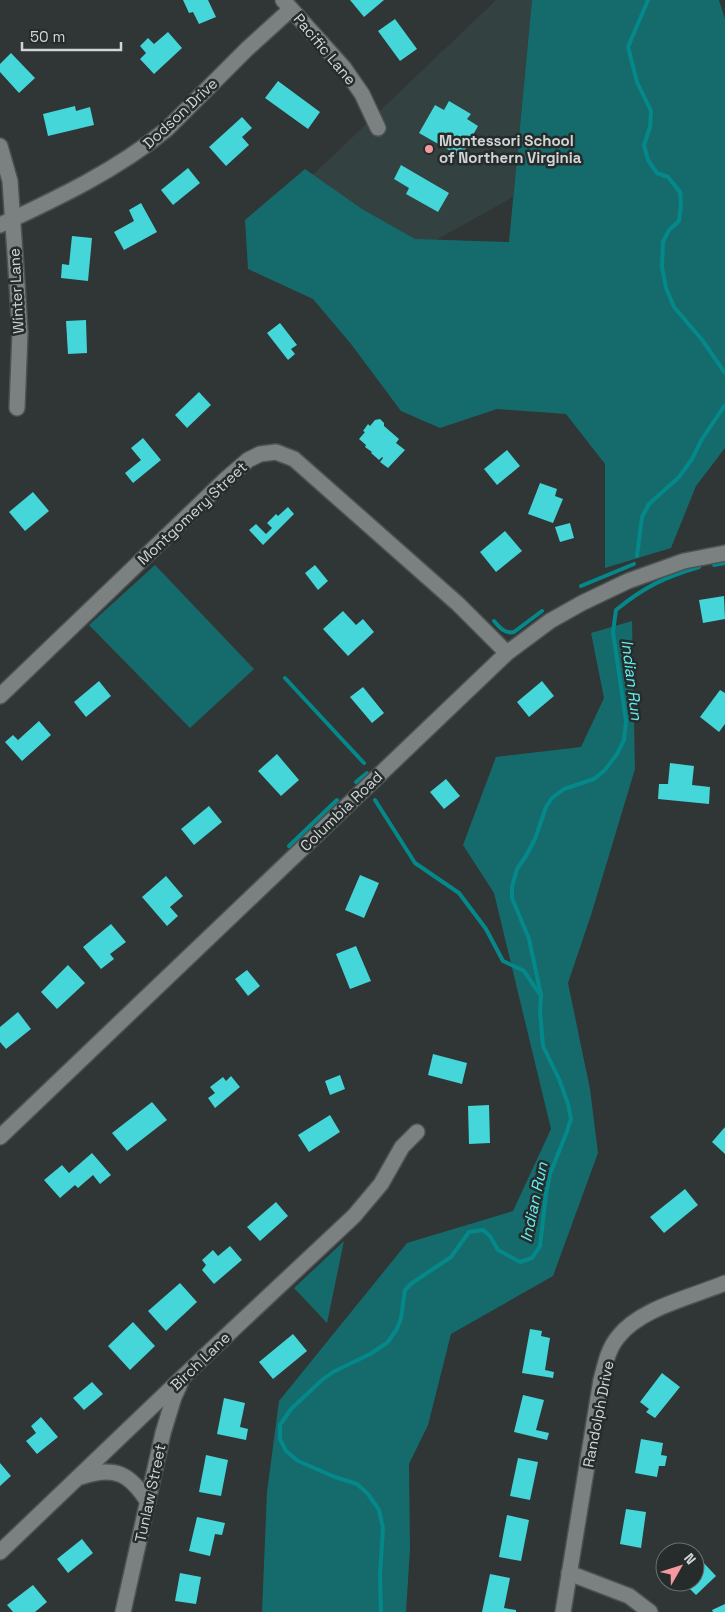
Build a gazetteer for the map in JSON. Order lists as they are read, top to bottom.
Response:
{
  "streets": {
    "street": [
      "Pacific Lane",
      "Dodson Drive",
      "Winter Lane",
      "Montgomery Street",
      "Columbia Road",
      "Birch Lane",
      "Randolph Drive",
      "Tunlaw Street"
    ]
  },
  "crossings": [
    ["Pacific Lane", "Dodson Drive"],
    ["Dodson Drive", "Winter Lane"],
    ["Montgomery Street", "Columbia Road"],
    ["Birch Lane", "Tunlaw Street"]
  ],
  "water": ["Indian Run"],
  "places": ["Montessori School of Northern Virginia"],
  "scale_bar": "50 m",
  "north": "top right"
}
